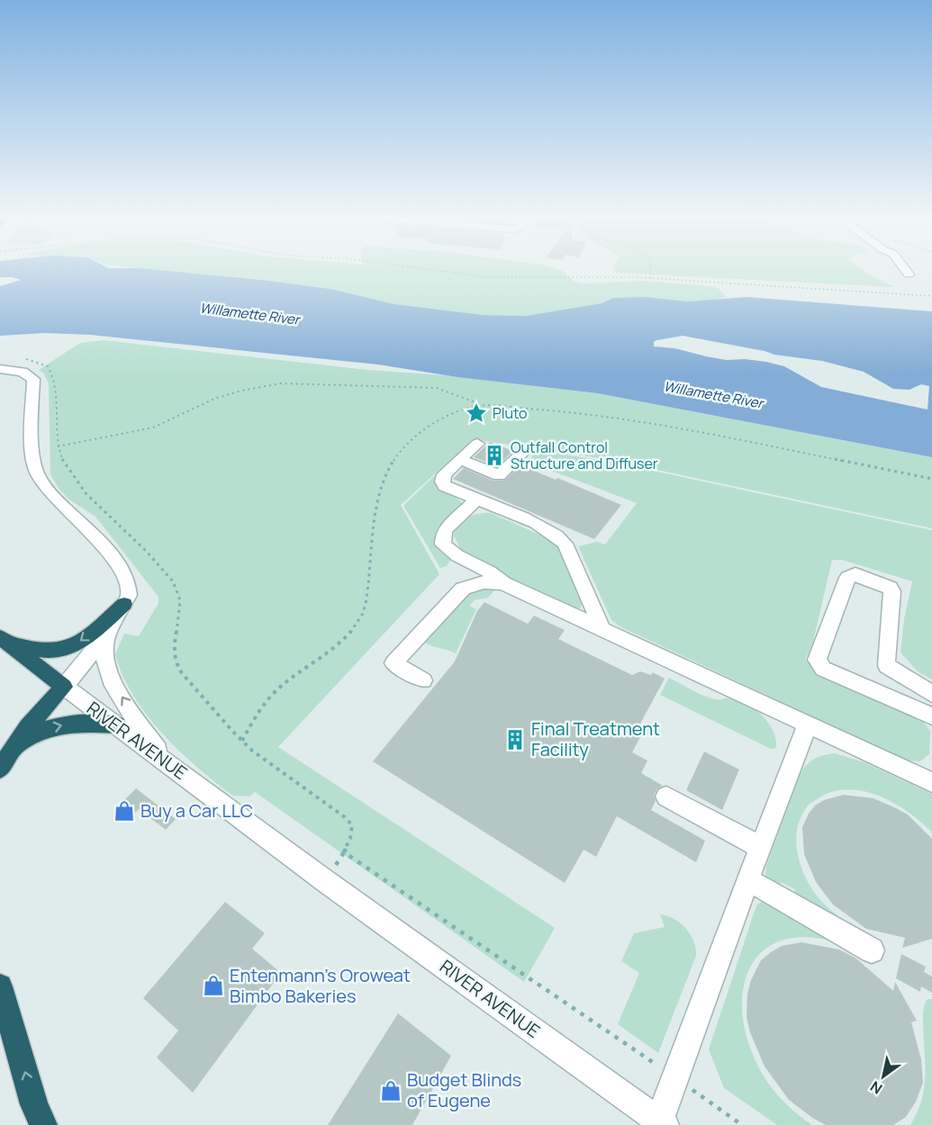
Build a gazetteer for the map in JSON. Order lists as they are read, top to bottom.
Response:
{
  "streets": {
    "street": ["RIVER AVENUE"]
  },
  "water": ["Willamette River"],
  "places": {
    "place": ["Pluto"],
    "building": ["Outfall Control Structure and Diffuser", "Final Treatment Facility"],
    "shop": ["Buy a Car LLC", "Entenmann's Oroweat Bimbo Bakeries", "Budget Blinds of Eugene"]
  },
  "north": "bottom left"
}
